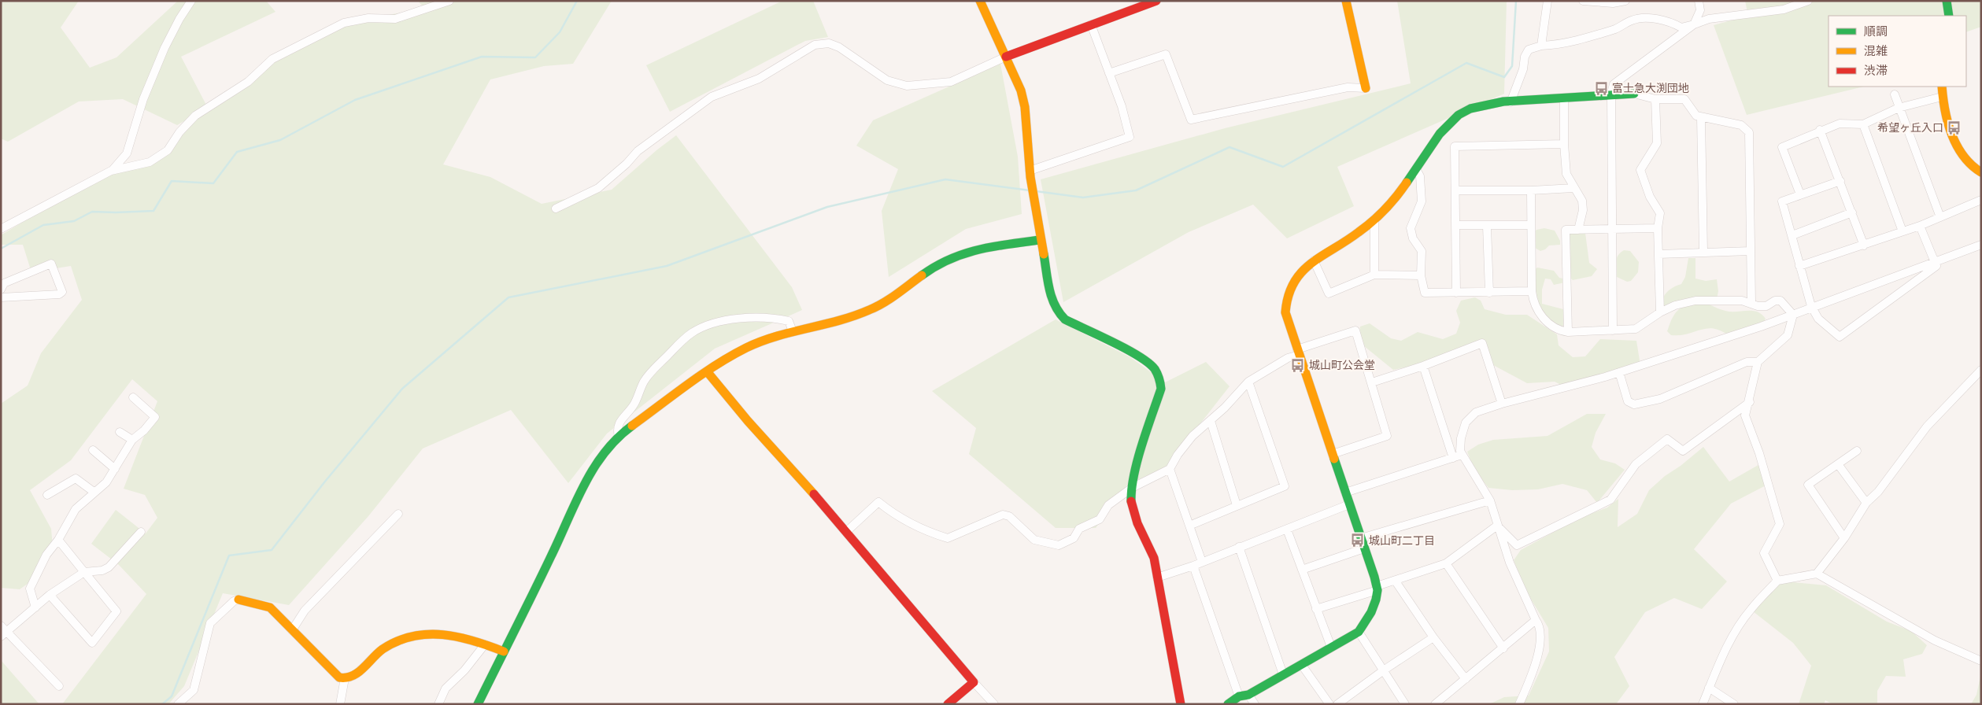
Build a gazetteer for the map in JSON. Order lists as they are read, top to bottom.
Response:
{
  "places": {
    "bus stop": [
      "富士急大渕団地",
      "希望ヶ丘入口",
      "城山町公会堂",
      "城山町二丁目"
    ]
  },
  "legend": ["順調", "混雑", "渋滞"]
}
